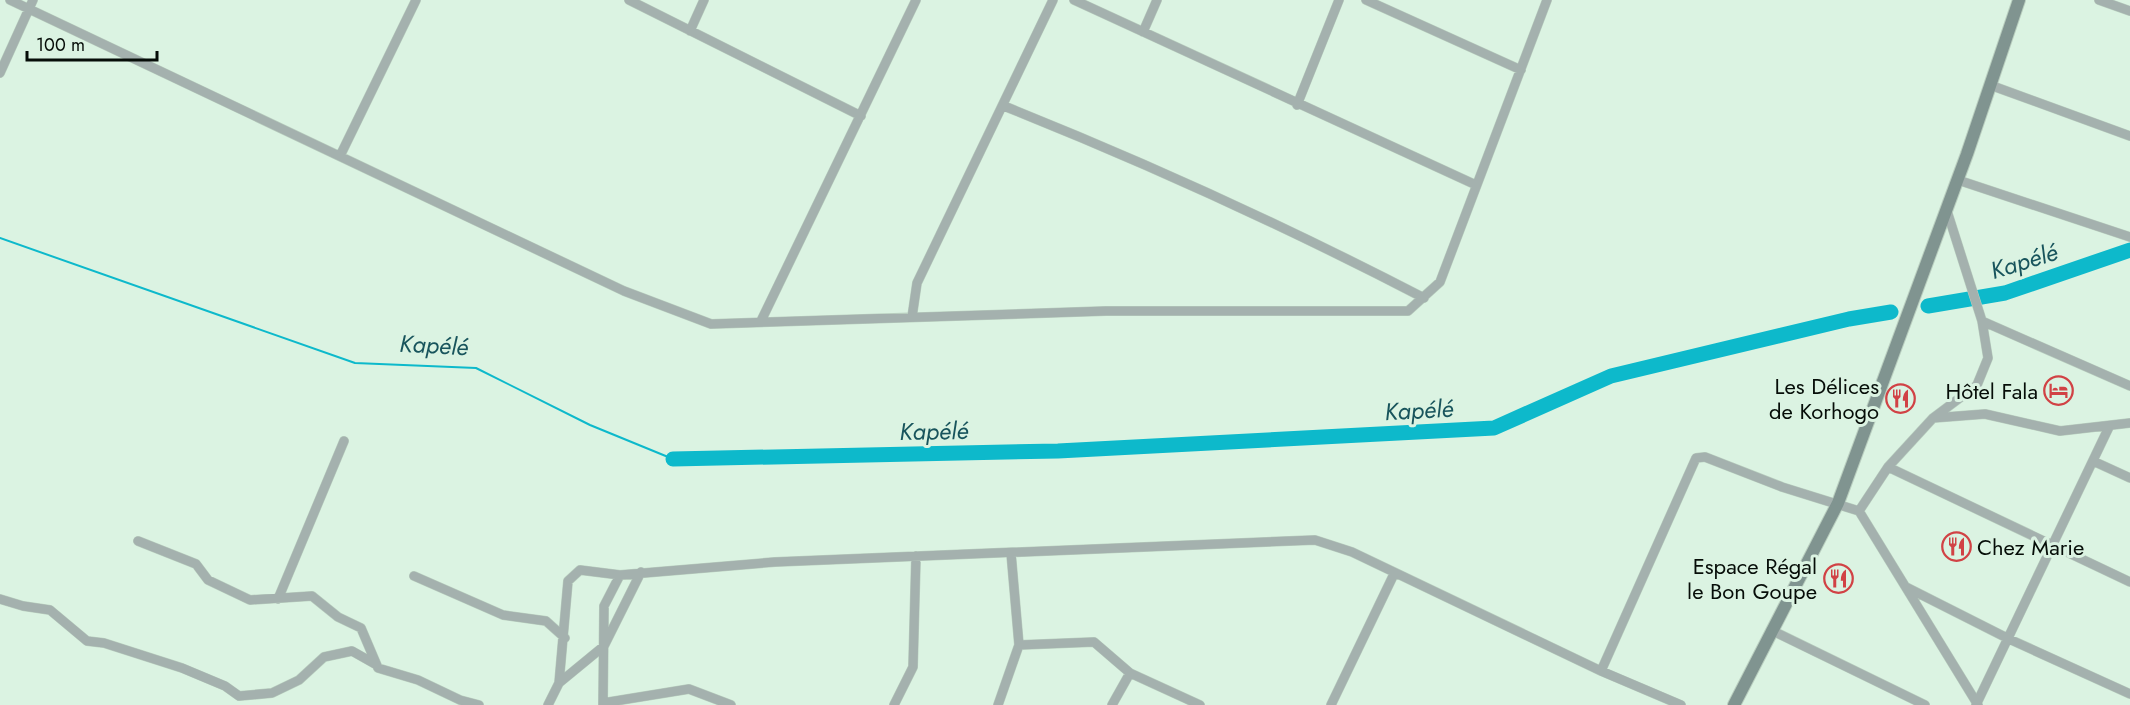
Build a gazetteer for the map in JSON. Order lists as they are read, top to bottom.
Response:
{
  "water": ["Kapélé"],
  "places": {
    "hotel": ["Hôtel Fala"],
    "restaurant": ["Les Délices de Korhogo", "Chez Marie", "Espace Régal le Bon Goupe"]
  },
  "scale_bar": "100 m"
}
